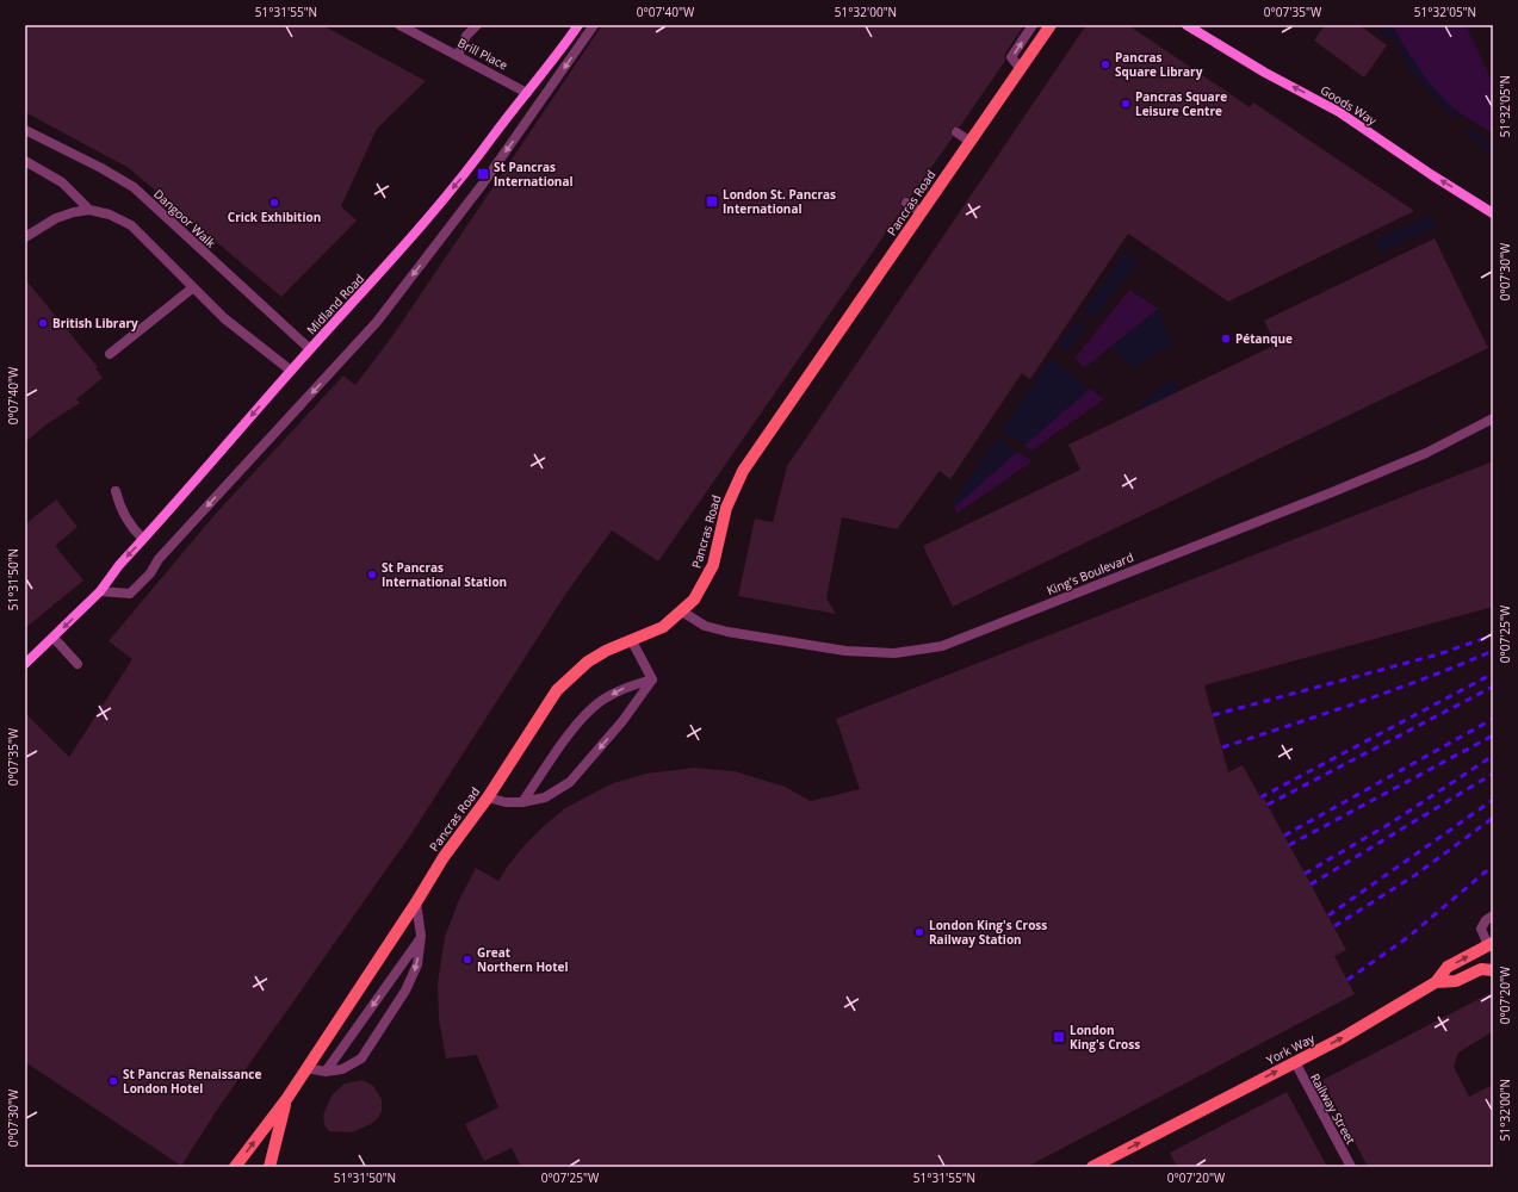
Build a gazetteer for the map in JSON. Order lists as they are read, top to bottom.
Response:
{
  "streets": {
    "main road": ["Pancras Road", "York Way"],
    "street": [
      "Brill Place",
      "Goods Way",
      "Dangoor Walk",
      "Midland Road",
      "King's Boulevard",
      "Railway Street"
    ]
  },
  "crossings": [
    ["Brill Place", "Midland Road"],
    ["Pancras Road", "King's Boulevard"],
    ["Dangoor Walk", "Midland Road"],
    ["York Way", "Railway Street"]
  ],
  "one_way": ["Goods Way", "York Way"],
  "places": {
    "other": [
      "Pancras Square Library",
      "Pancras Square Leisure Centre",
      "Crick Exhibition",
      "British Library",
      "Pétanque",
      "St Pancras International Station",
      "London King's Cross Railway Station",
      "Great Northern Hotel",
      "St Pancras Renaissance London Hotel"
    ],
    "transit": ["St Pancras International", "London St. Pancras International", "London King's Cross"]
  },
  "coordinates": [
    "51°31'55\"N",
    "0°07'40\"W",
    "51°32'00\"N",
    "0°07'35\"W",
    "51°32'05\"N",
    "0°07'30\"W",
    "51°31'50\"N",
    "0°07'25\"W",
    "0°07'20\"W"
  ]
}
